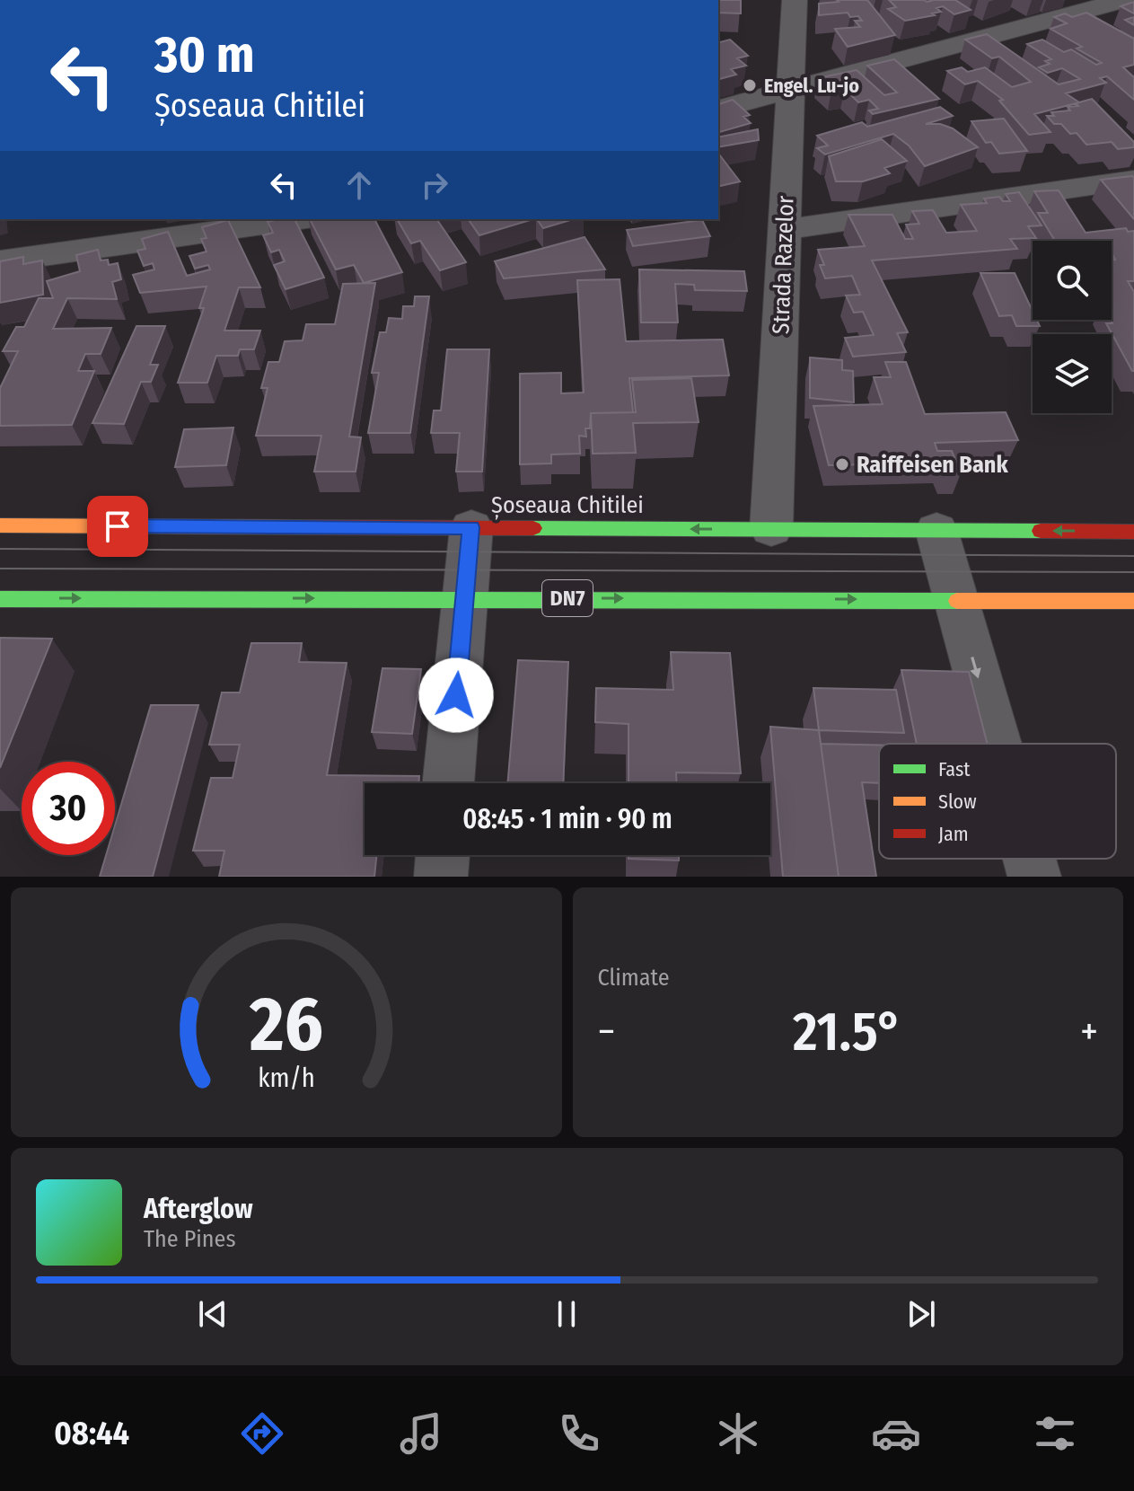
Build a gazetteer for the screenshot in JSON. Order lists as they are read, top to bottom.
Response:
{
  "streets": {
    "main road": ["Șoseaua Chitilei", "DN7"],
    "street": ["Strada Razelor"]
  },
  "crossings": [
    ["Strada Razelor", "Șoseaua Chitilei"]
  ],
  "places": ["Engel. Lu-jo", "Raiffeisen Bank"],
  "legend": ["Fast", "Slow", "Jam"],
  "page": {
    "turn": ["30 m", "Șoseaua Chitilei"],
    "limit": "30",
    "trip": "08:45 · 1 min · 90 m",
    "tile": "Climate",
    "heat": ["−", "21.5°", "+"],
    "song": ["Afterglow", "The Pines"],
    "tabs": "08:44",
    "gauge": ["26", "km/h"]
  }
}
